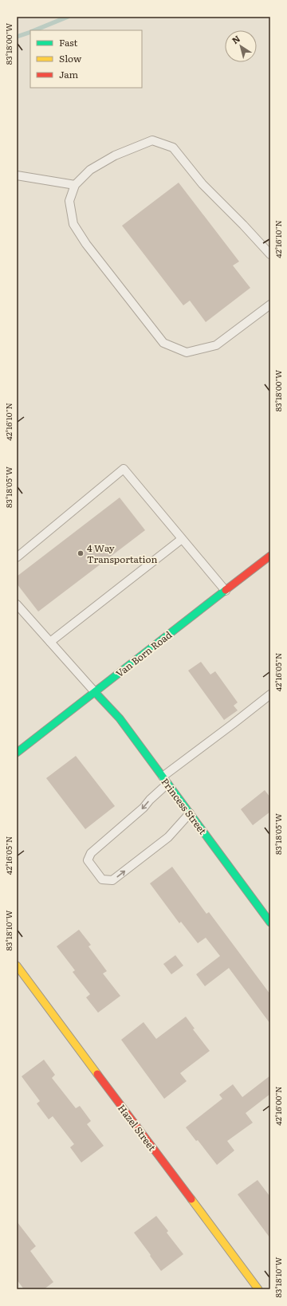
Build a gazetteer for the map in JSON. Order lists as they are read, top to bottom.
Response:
{
  "streets": {
    "street": ["Van Born Road", "Princess Street", "Hazel Street"]
  },
  "crossings": [
    ["Van Born Road", "Princess Street"]
  ],
  "places": ["4 Way Transportation"],
  "legend": ["Fast", "Slow", "Jam"],
  "north": "top left",
  "coordinates": [
    "83°18'00\"W",
    "42°16'10\"N",
    "83°18'05\"W",
    "42°16'05\"N",
    "83°18'10\"W",
    "42°16'00\"N"
  ]
}
